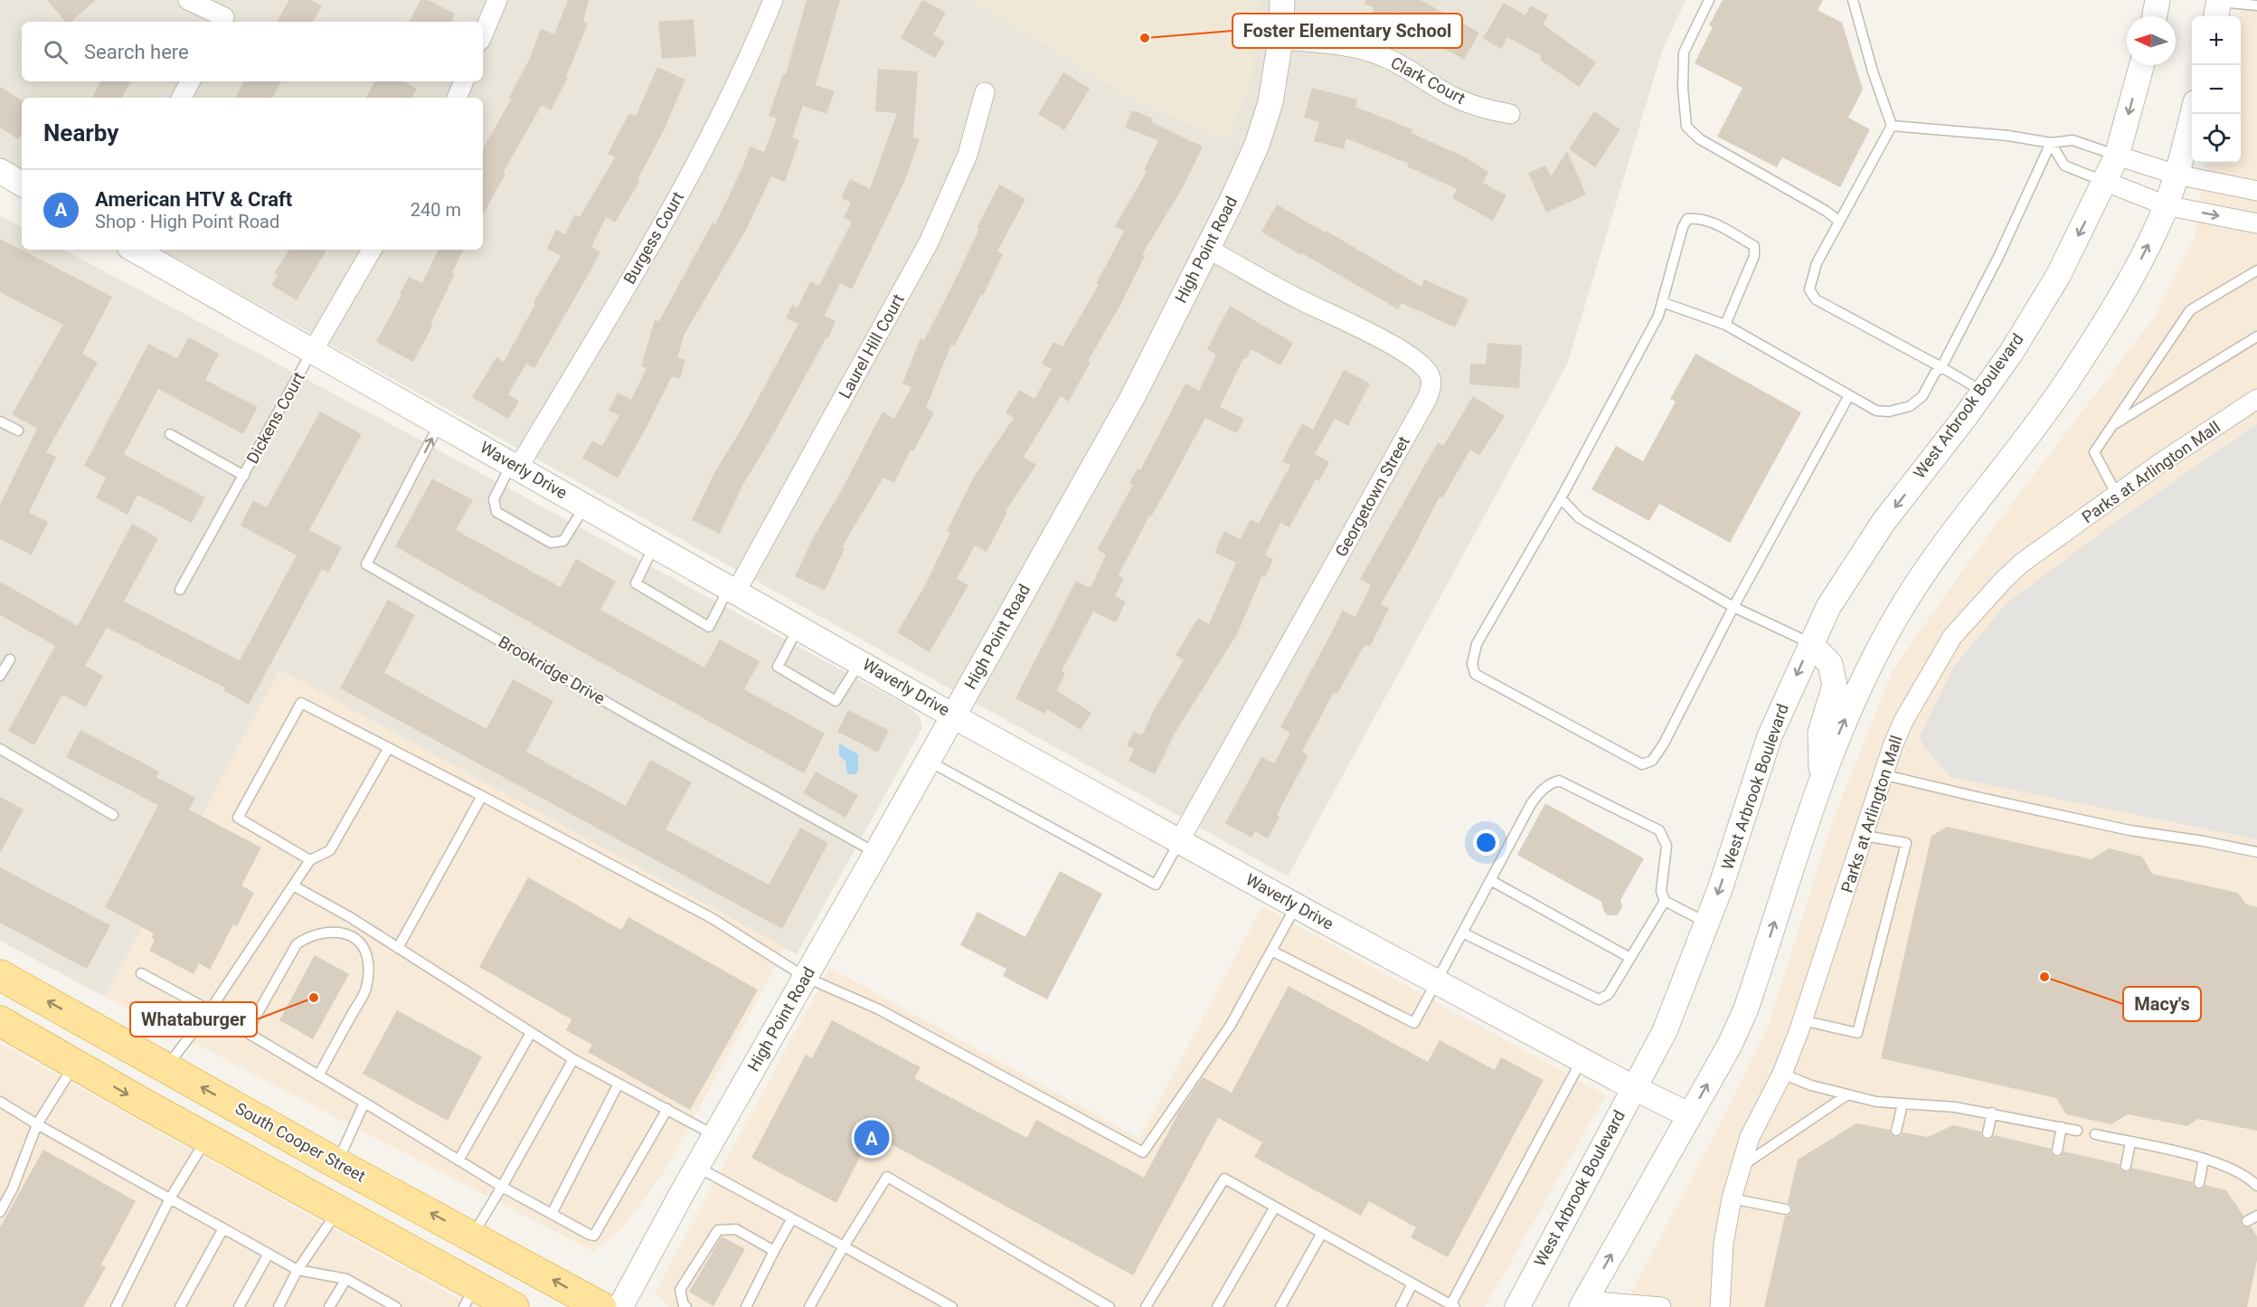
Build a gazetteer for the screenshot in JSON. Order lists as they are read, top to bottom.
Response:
{
  "streets": {
    "main road": ["South Cooper Street"],
    "street": [
      "Clark Court",
      "Burgess Court",
      "High Point Road",
      "Laurel Hill Court",
      "West Arbrook Boulevard",
      "Dickens Court",
      "Waverly Drive",
      "Parks at Arlington Mall",
      "Georgetown Street"
    ],
    "lane": ["Brookridge Drive"]
  },
  "crossings": [
    ["Clark Court", "High Point Road"],
    ["Burgess Court", "Waverly Drive"],
    ["High Point Road", "Waverly Drive"],
    ["High Point Road", "Georgetown Street"],
    ["High Point Road", "Brookridge Drive"],
    ["Laurel Hill Court", "Waverly Drive"],
    ["West Arbrook Boulevard", "Waverly Drive"],
    ["Dickens Court", "Waverly Drive"],
    ["Waverly Drive", "Georgetown Street"],
    ["Waverly Drive", "Brookridge Drive"]
  ],
  "one_way": ["Brookridge Drive"],
  "places": ["Foster Elementary School", "Macy's", "Whataburger"],
  "north": "left",
  "page": {
    "map_buttons": ["+", "−"],
    "search": "Search here",
    "heading": "Nearby",
    "list": [
      {
        "mark": "A",
        "name": "American HTV & Craft",
        "note": "Shop · High Point Road",
        "value": "240 m"
      }
    ],
    "pins": "A"
  }
}
